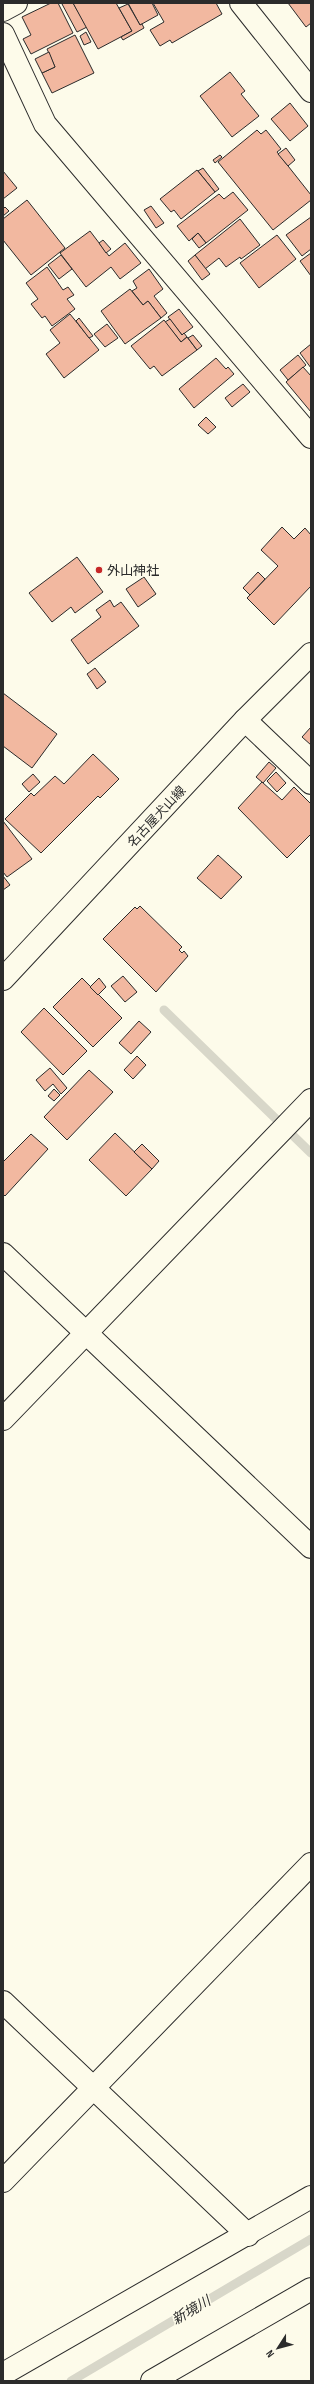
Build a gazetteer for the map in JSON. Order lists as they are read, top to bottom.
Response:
{
  "streets": {
    "street": ["名古屋犬山線"]
  },
  "water": ["新境川"],
  "places": ["外山神社"],
  "north": "bottom left"
}
